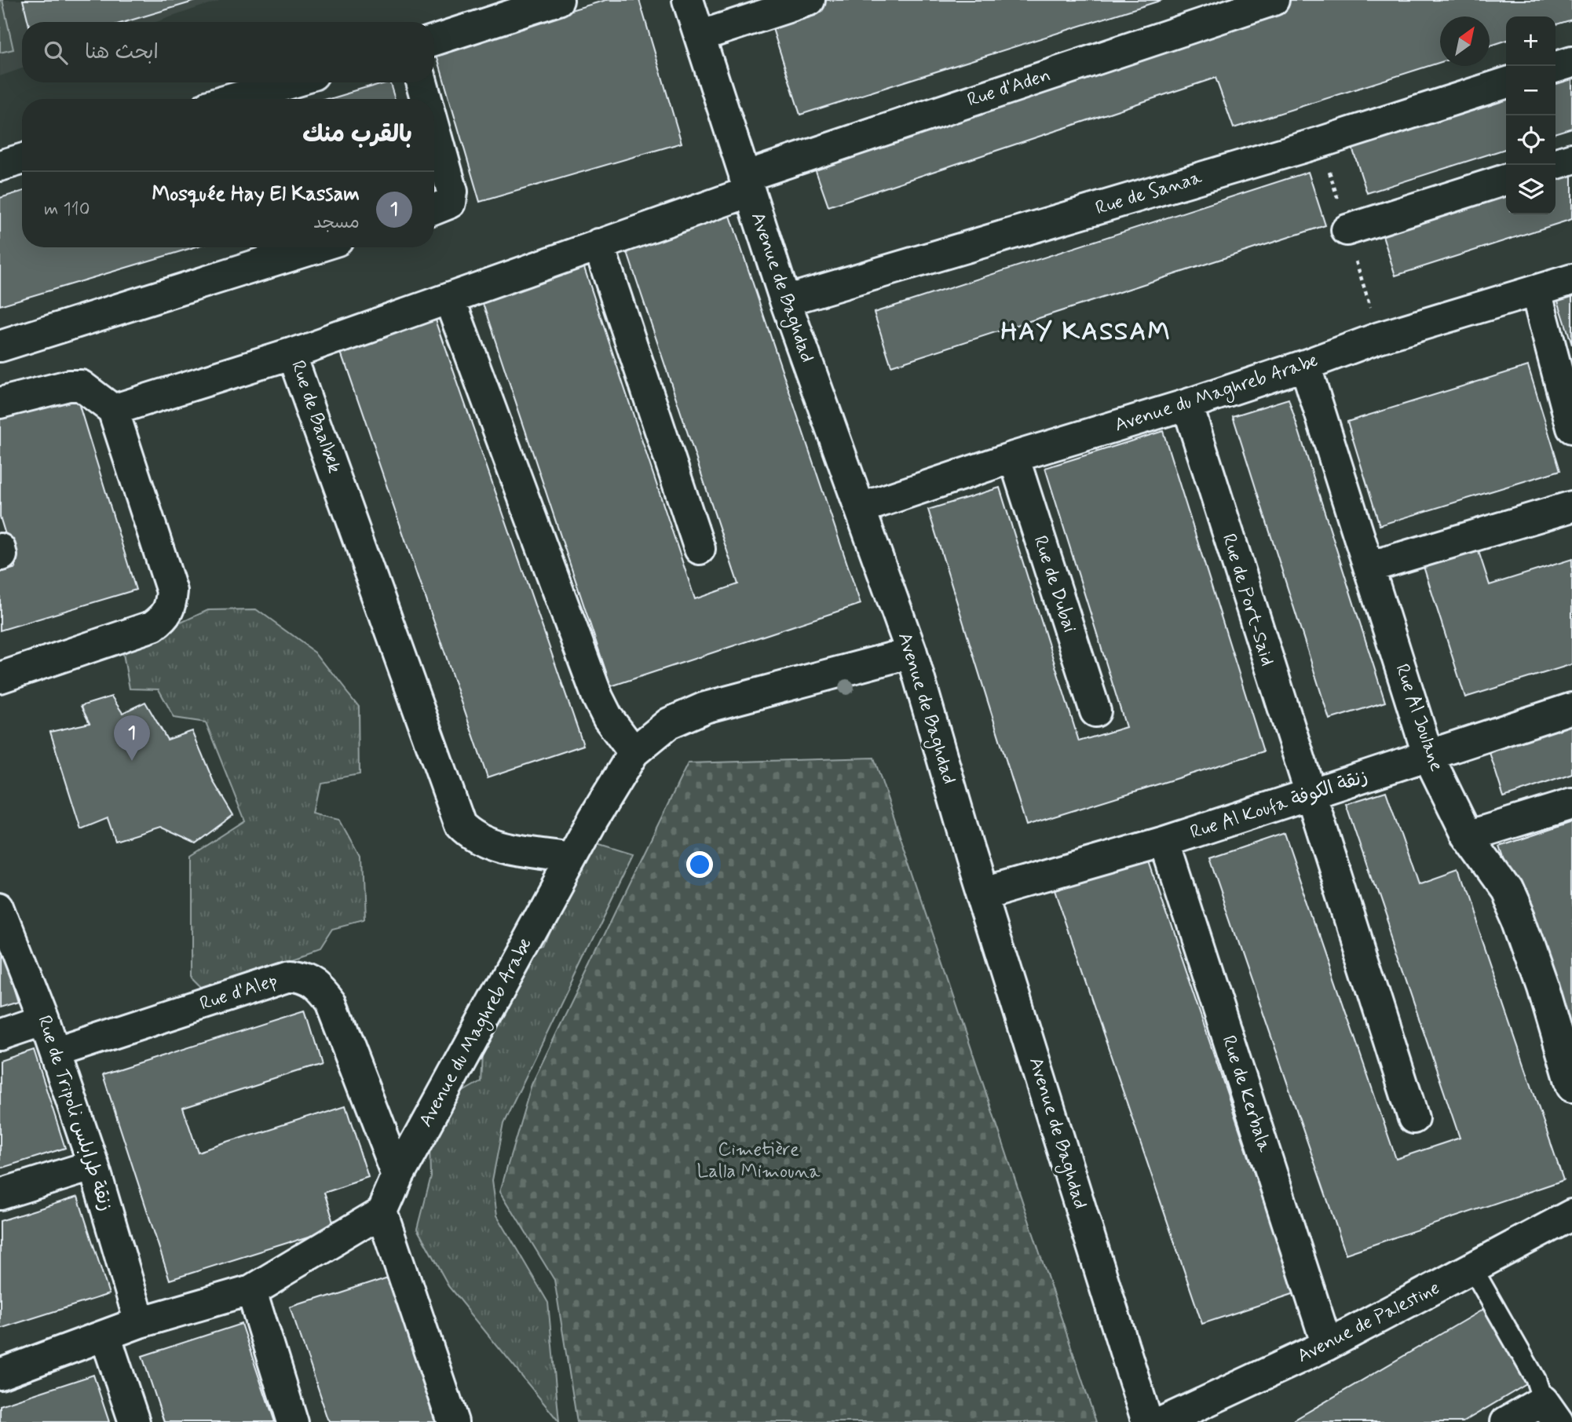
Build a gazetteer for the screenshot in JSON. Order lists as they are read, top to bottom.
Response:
{
  "streets": {
    "street": [
      "Rue d'Aden",
      "Rue de Sanaa",
      "Avenue de Baghdad",
      "Avenue du Maghreb Arabe",
      "Rue de Baalbek",
      "Rue de Dubai",
      "Rue de Port-Said",
      "Rue Al Joulane",
      "Rue Al Koufa زنقة الكوفة",
      "Rue d'Alep",
      "Rue de Kerbala",
      "Rue de Tripoli زنقة طرابلس",
      "Avenue de Palestine"
    ]
  },
  "crossings": [
    ["Rue d'Aden", "Avenue de Baghdad"],
    ["Rue d'Aden", "Rue de Baalbek"],
    ["Rue de Sanaa", "Avenue de Baghdad"],
    ["Avenue de Baghdad", "Avenue du Maghreb Arabe"],
    ["Avenue de Baghdad", "Rue de Baalbek"],
    ["Avenue de Baghdad", "Rue Al Koufa زنقة الكوفة"],
    ["Avenue du Maghreb Arabe", "Rue de Baalbek"],
    ["Avenue du Maghreb Arabe", "Rue de Dubai"],
    ["Avenue du Maghreb Arabe", "Rue de Port-Said"],
    ["Avenue du Maghreb Arabe", "Rue Al Joulane"],
    ["Avenue du Maghreb Arabe", "Rue d'Alep"],
    ["Rue de Port-Said", "Rue Al Koufa زنقة الكوفة"],
    ["Rue Al Joulane", "Rue Al Koufa زنقة الكوفة"],
    ["Rue Al Koufa زنقة الكوفة", "Rue de Kerbala"],
    ["Rue d'Alep", "Rue de Tripoli زنقة طرابلس"],
    ["Rue de Kerbala", "Avenue de Palestine"]
  ],
  "districts": ["HAY KASSAM"],
  "parks": ["Cimetière Lalla Mimouna"],
  "north": "top right",
  "page": {
    "map_buttons": ["+", "−"],
    "search": "ابحث هنا",
    "heading": "بالقرب منك",
    "list": [
      {
        "mark": "1",
        "name": "Mosquée Hay El Kassam",
        "note": "مسجد",
        "value": "110 m"
      }
    ],
    "pins": "1"
  }
}
